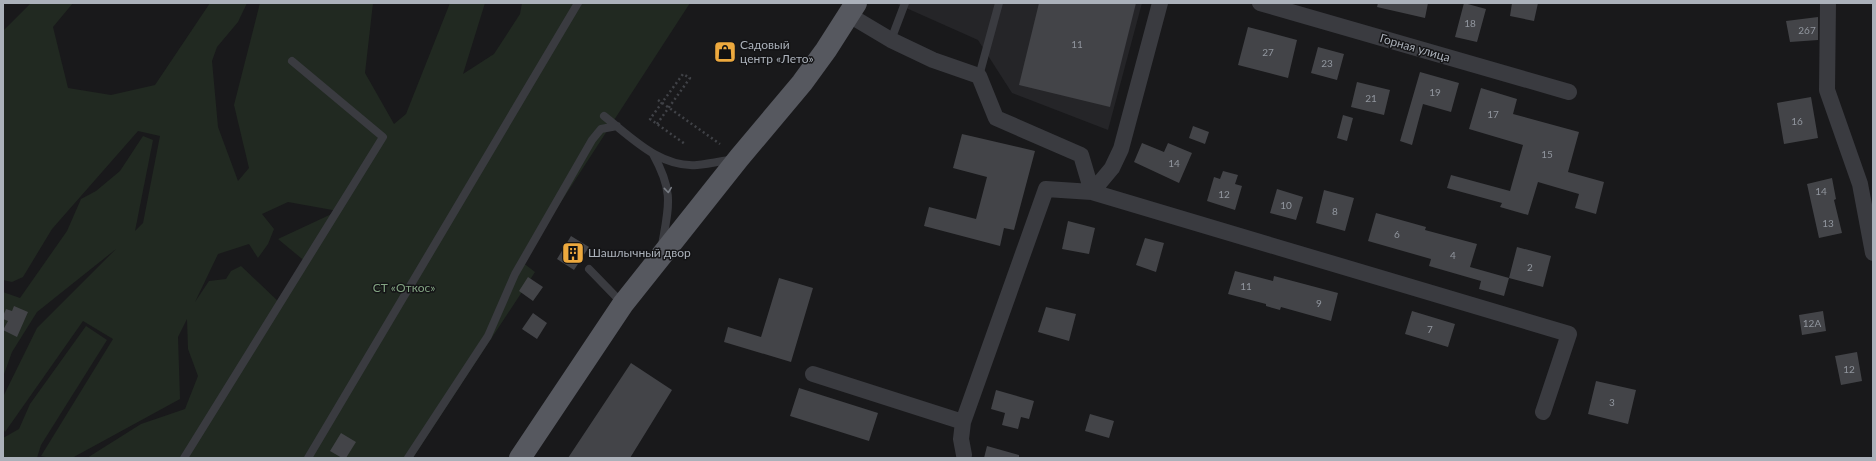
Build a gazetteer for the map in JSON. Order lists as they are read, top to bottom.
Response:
{
  "streets": {
    "street": ["Горная улица"]
  },
  "parks": ["СТ «Откос»"],
  "places": {
    "shop": ["Садовый центр «Лето»"],
    "building": ["Шашлычный двор"]
  },
  "house_numbers": [
    "18",
    "267",
    "11",
    "27",
    "23",
    "19",
    "21",
    "17",
    "16",
    "15",
    "14",
    "14",
    "12",
    "10",
    "8",
    "13",
    "6",
    "4",
    "2",
    "11",
    "9",
    "12А",
    "7",
    "12",
    "3"
  ]
}
